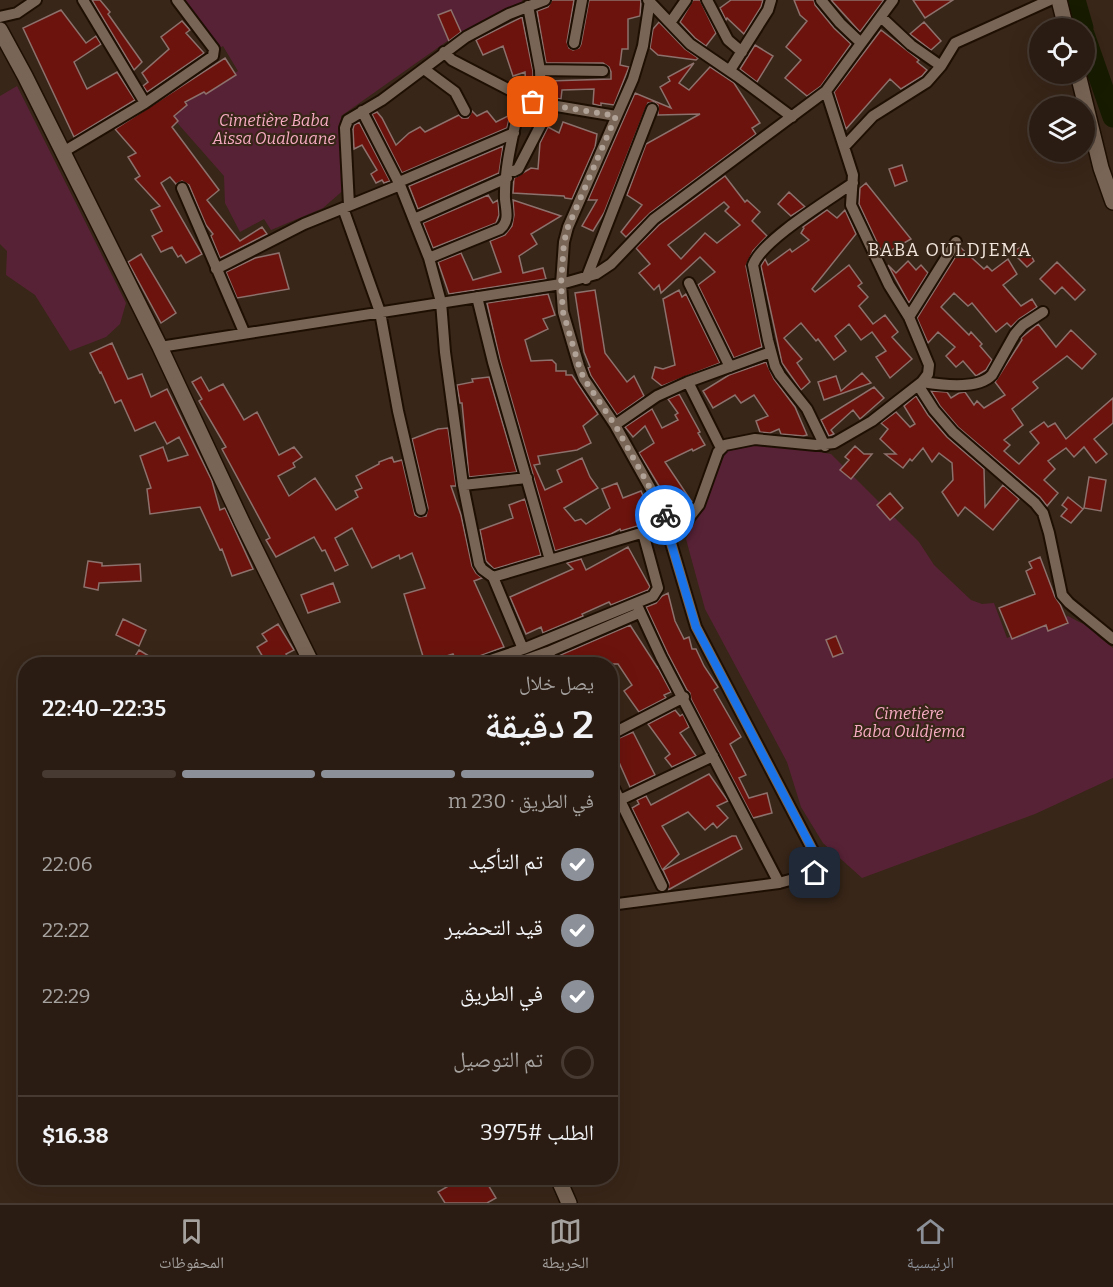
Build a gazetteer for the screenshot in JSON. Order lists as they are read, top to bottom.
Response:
{
  "districts": ["BABA OULDJEMA"],
  "parks": ["Cimetière Baba Aissa Oualouane", "Cimetière Baba Ouldjema"],
  "page": {
    "heading": ["2 دقيقة", "يصل خلال", "22:35–22:40"],
    "panel": ["الطلب #3975", "$16.38"],
    "bar": "في الطريق · 230 m",
    "list": [
      ["تم التأكيد", "22:06"],
      ["قيد التحضير", "22:22"],
      ["في الطريق", "22:29"],
      "تم التوصيل"
    ],
    "tabs": ["الرئيسية", "الخريطة", "المحفوظات"]
  }
}
